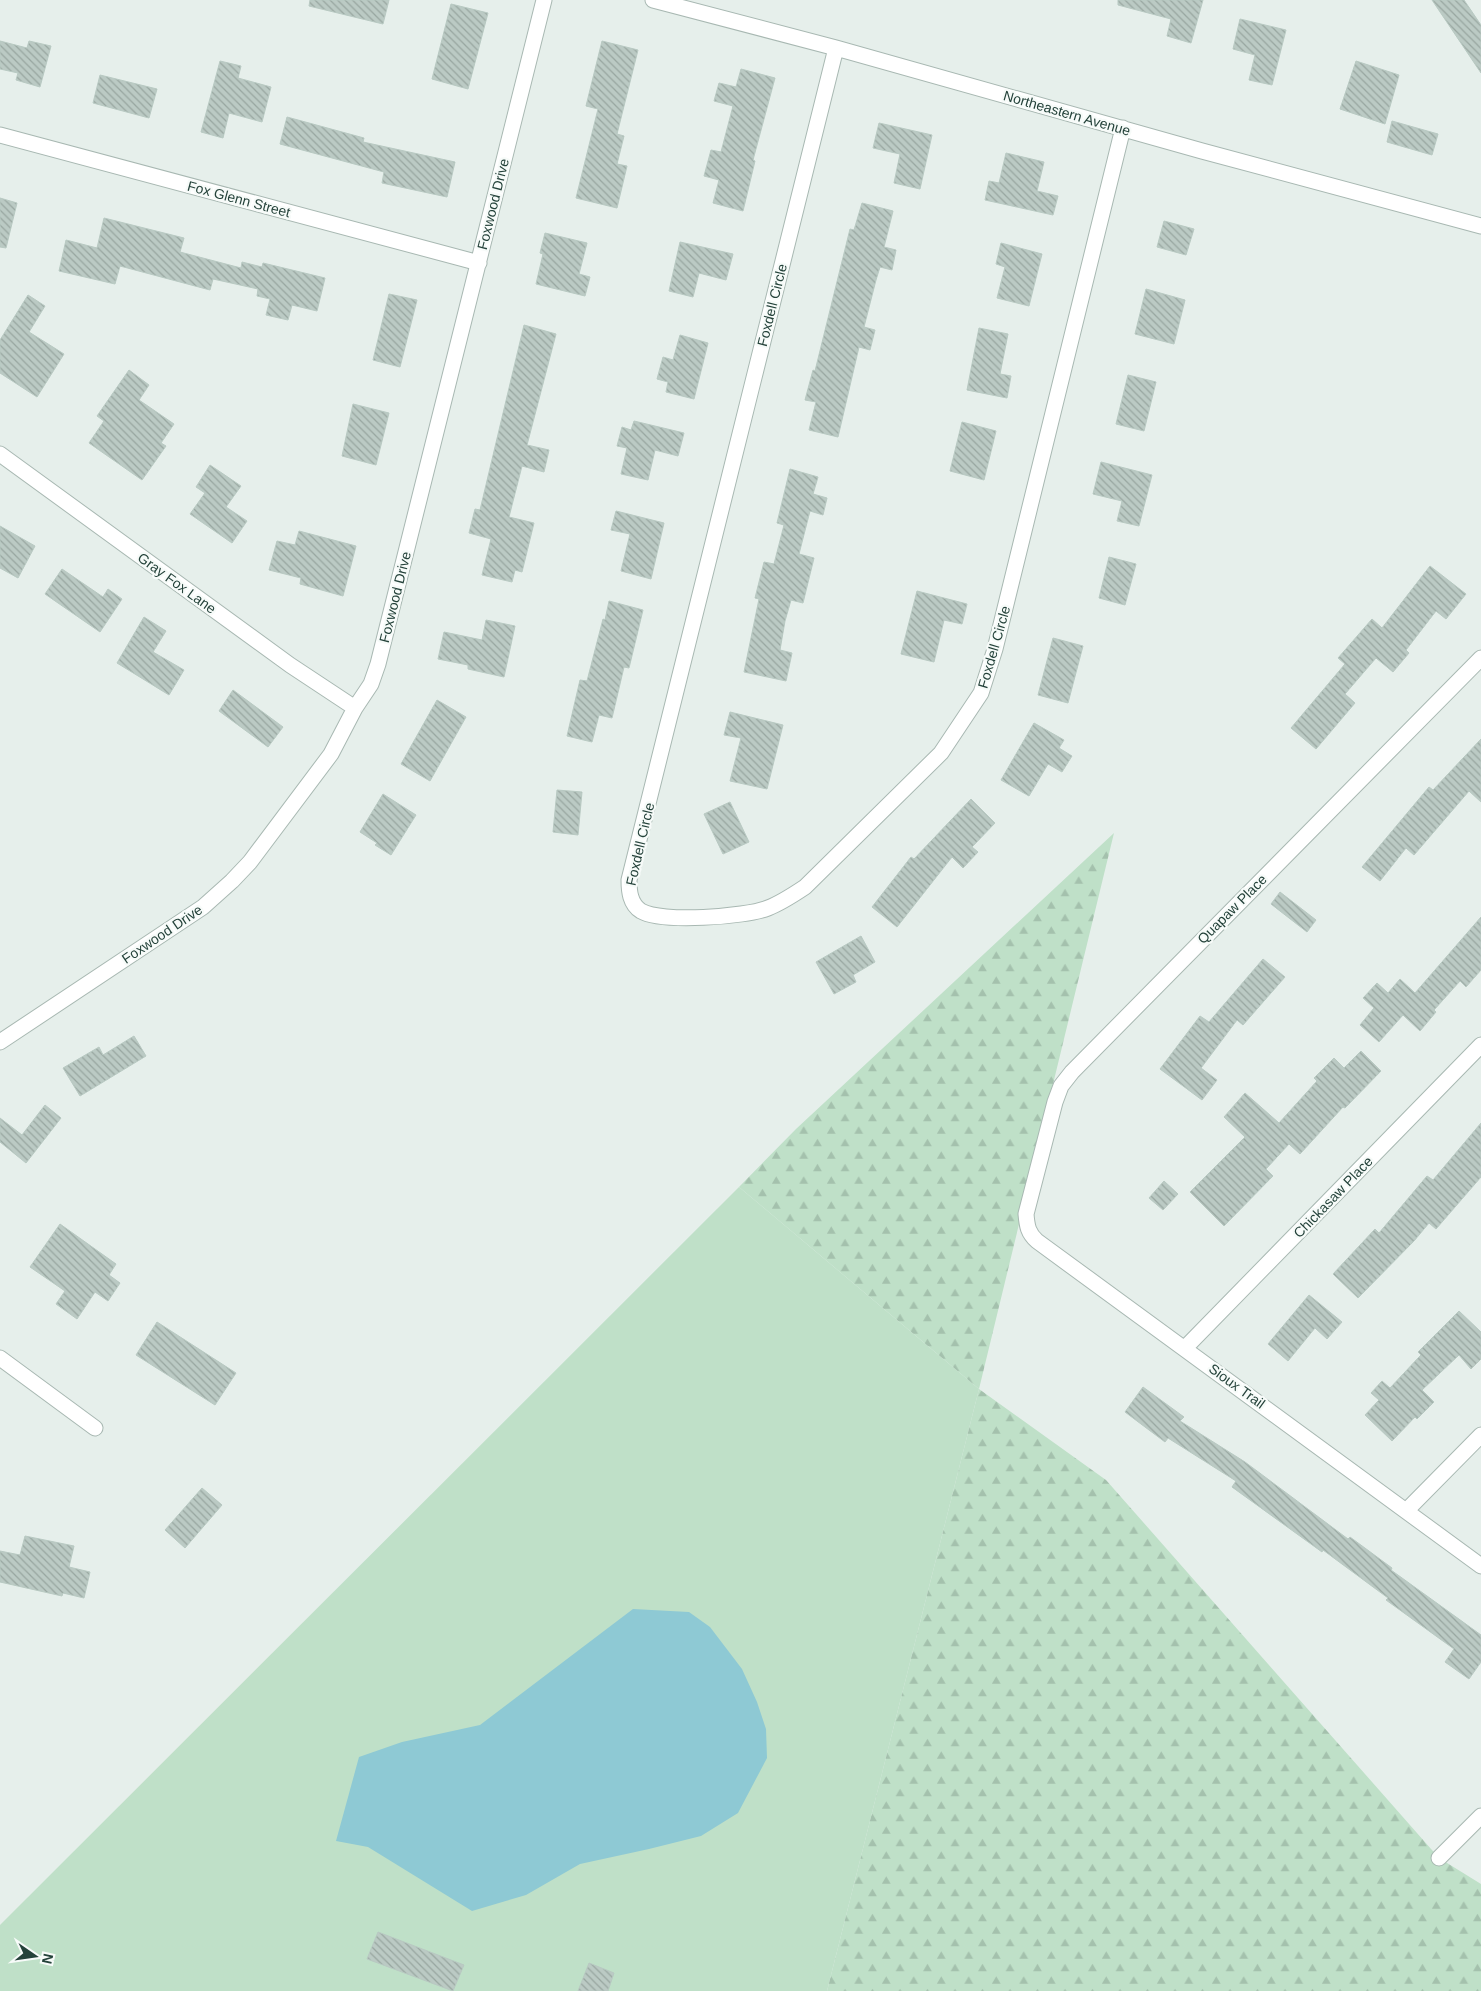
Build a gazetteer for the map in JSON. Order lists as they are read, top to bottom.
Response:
{
  "streets": {
    "street": [
      "Northeastern Avenue",
      "Fox Glenn Street",
      "Foxwood Drive",
      "Foxdell Circle",
      "Gray Fox Lane",
      "Quapaw Place",
      "Chickasaw Place",
      "Sioux Trail"
    ]
  },
  "crossings": [
    ["Northeastern Avenue", "Foxdell Circle"],
    ["Fox Glenn Street", "Foxwood Drive"],
    ["Foxwood Drive", "Gray Fox Lane"],
    ["Quapaw Place", "Sioux Trail"],
    ["Chickasaw Place", "Sioux Trail"]
  ],
  "north": "right"
}
